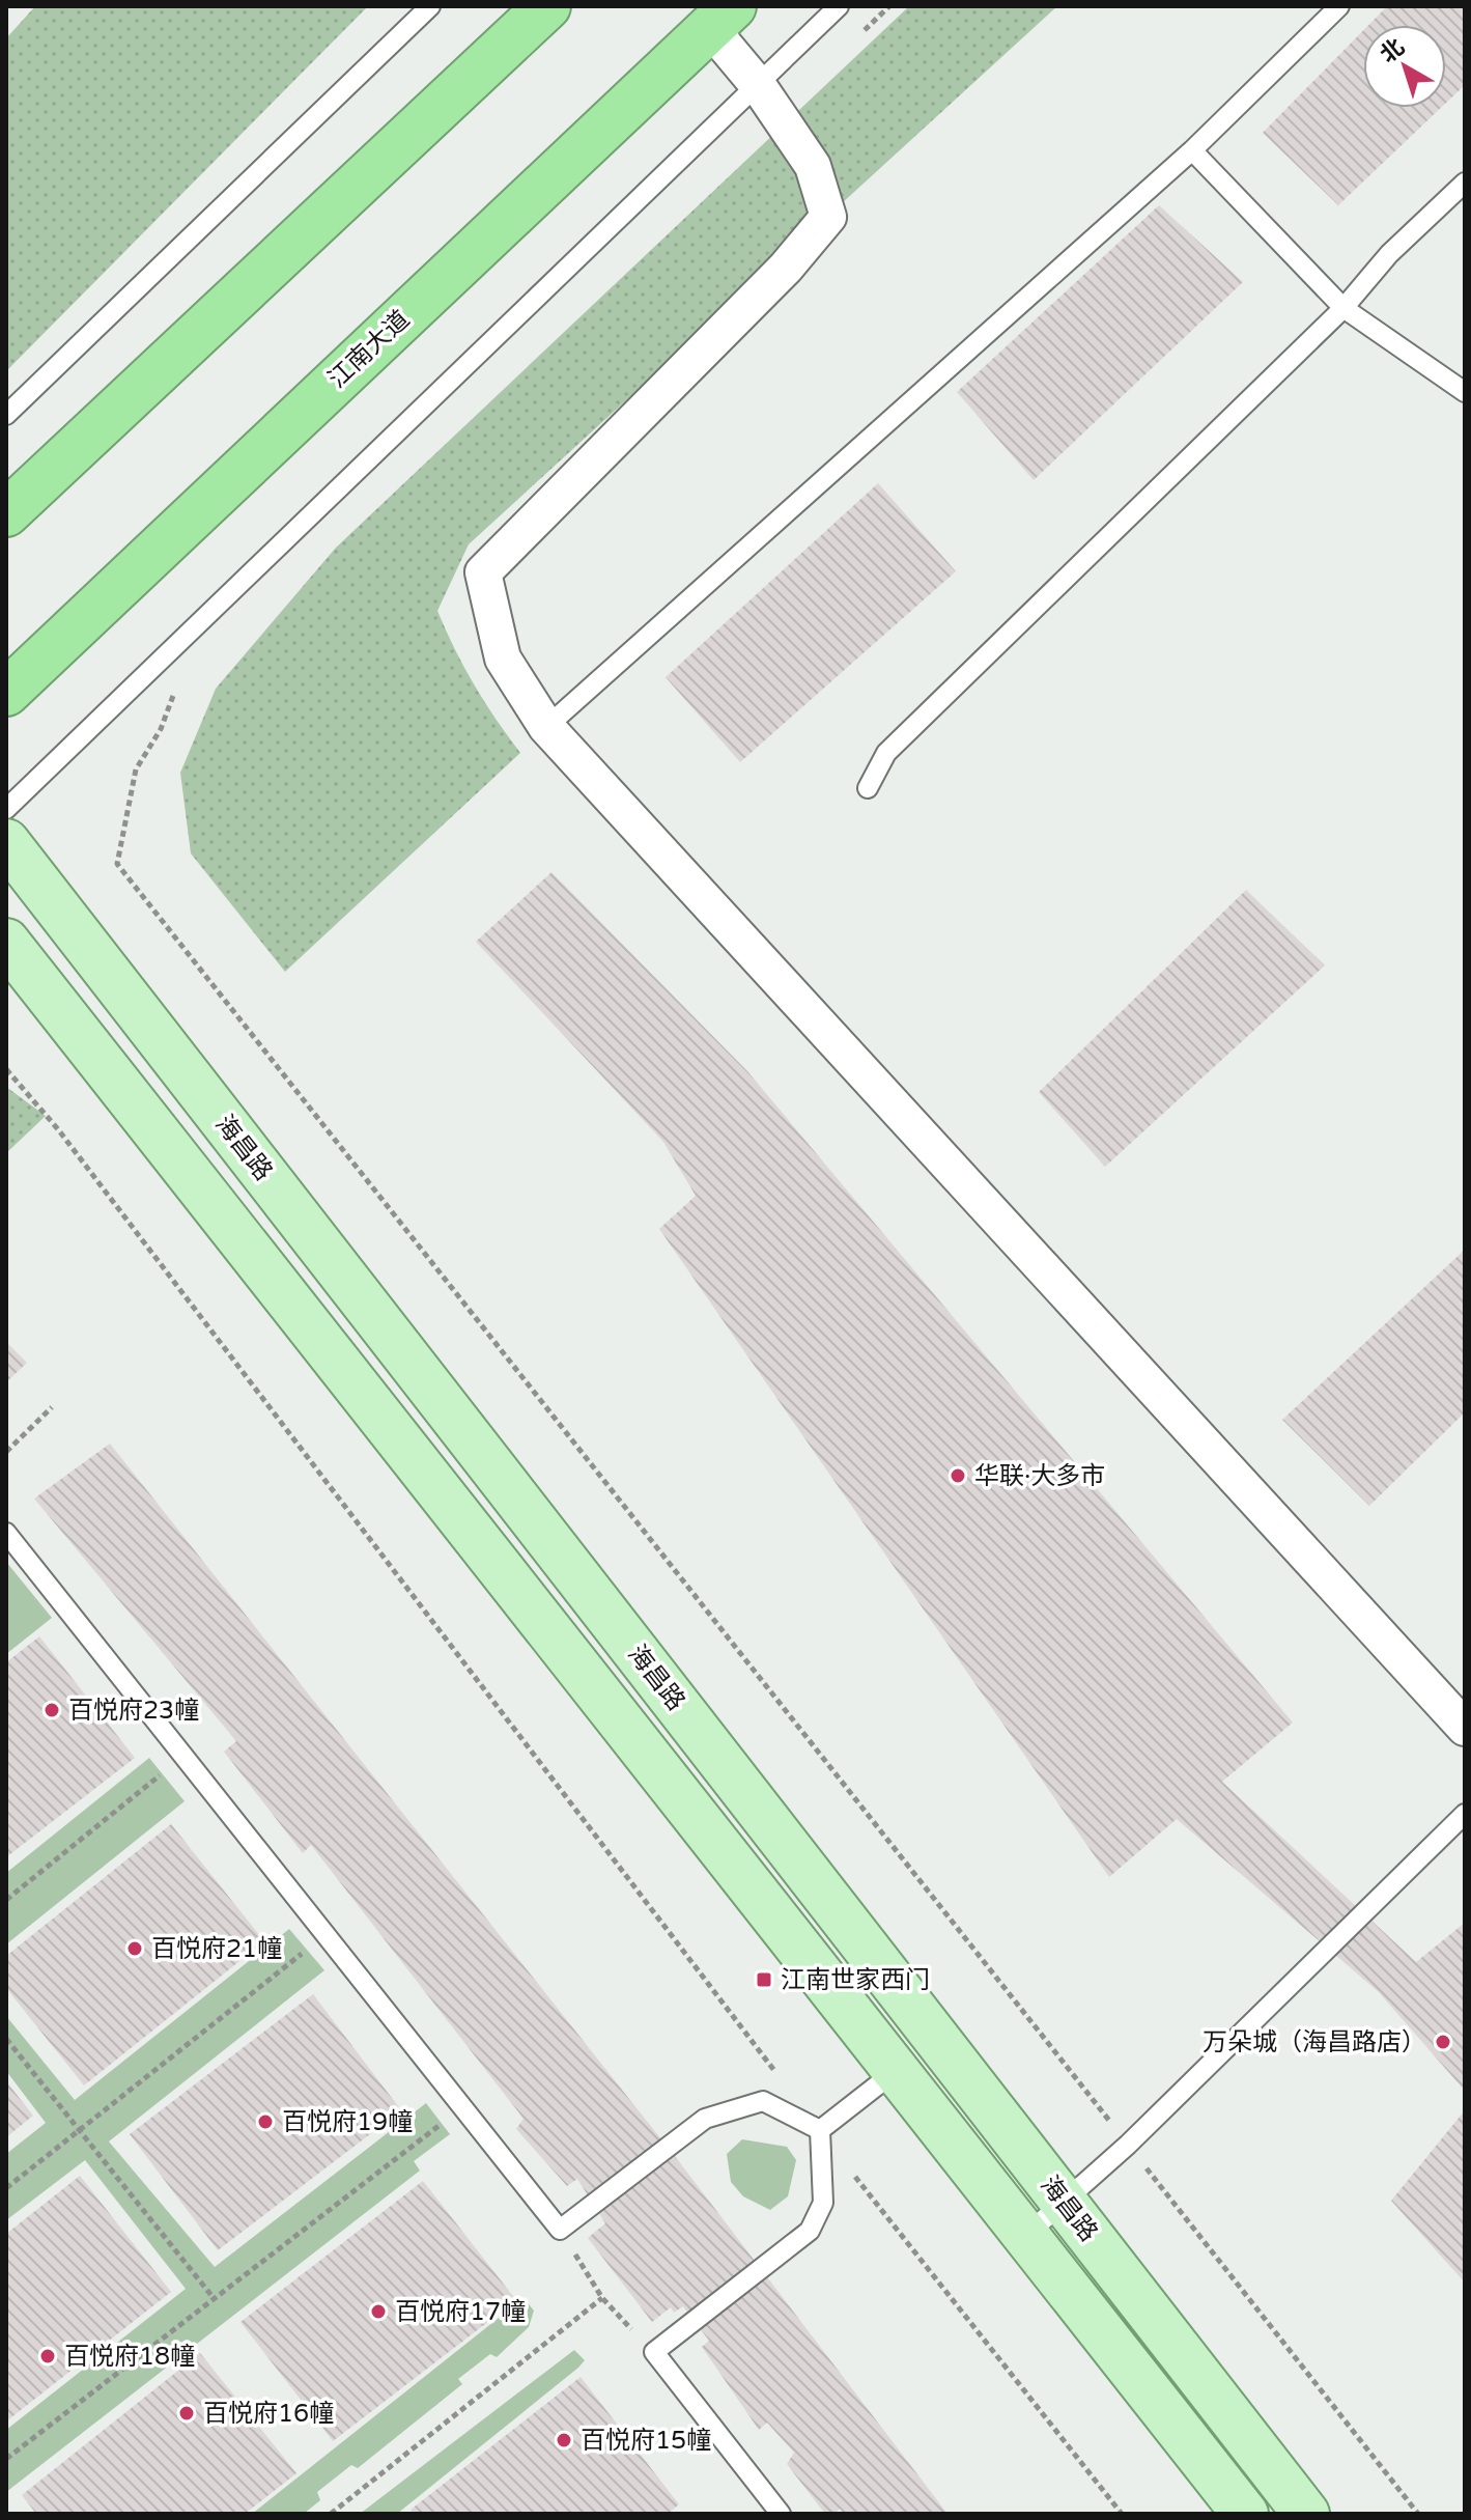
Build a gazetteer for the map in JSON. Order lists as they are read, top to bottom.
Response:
{
  "streets": {
    "highway": ["江南大道"],
    "main road": ["海昌路"]
  },
  "places": {
    "other": [
      "华联·大多市",
      "百悦府23幢",
      "百悦府21幢",
      "万朵城（海昌路店）",
      "百悦府19幢",
      "百悦府17幢",
      "百悦府18幢",
      "百悦府16幢",
      "百悦府15幢"
    ],
    "transit": ["江南世家西门"]
  },
  "north": "top left"
}
